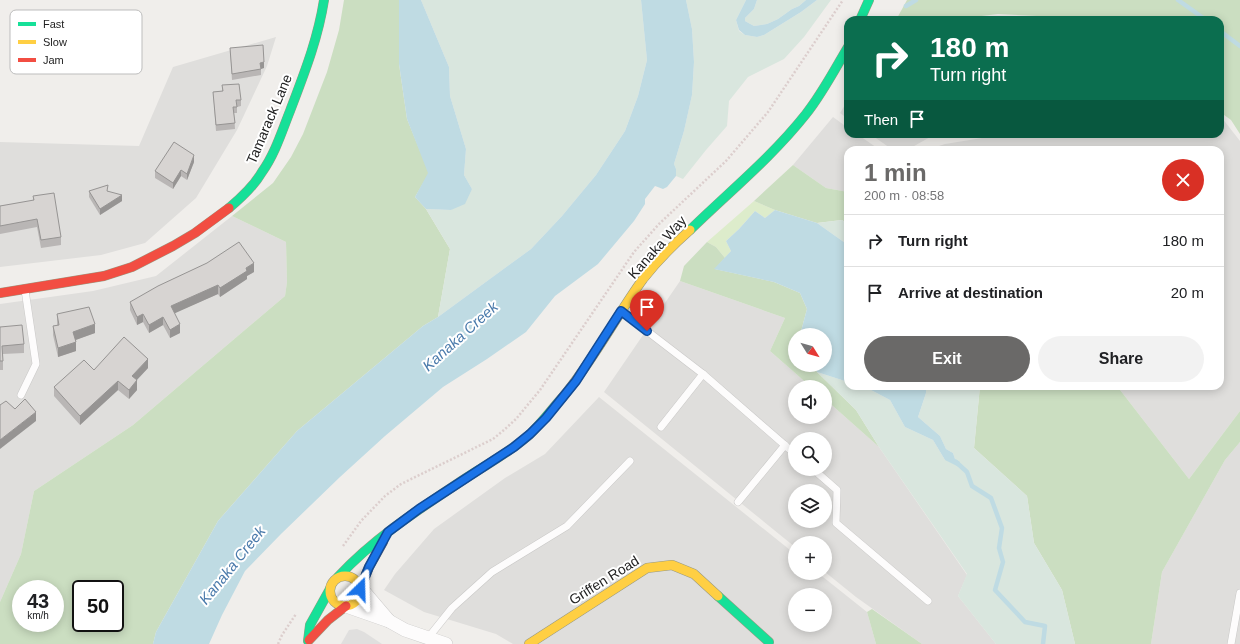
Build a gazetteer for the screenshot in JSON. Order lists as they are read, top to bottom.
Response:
{
  "streets": {
    "main road": ["Tamarack Lane", "Kanaka Way", "Griffen Road"]
  },
  "water": ["Kanaka Creek"],
  "legend": ["Fast", "Slow", "Jam"],
  "north": "bottom right",
  "page": {
    "turn": ["180 m", "Turn right"],
    "then": "Then",
    "heading": ["1 min", "200 m · 08:58"],
    "list": [
      {
        "name": "Turn right",
        "value": "180 m"
      },
      {
        "name": "Arrive at destination",
        "value": "20 m"
      }
    ],
    "map_buttons": ["+", "−"],
    "buttons": ["Exit", "Share"],
    "speed": "43 km/h",
    "limit": "50"
  }
}
